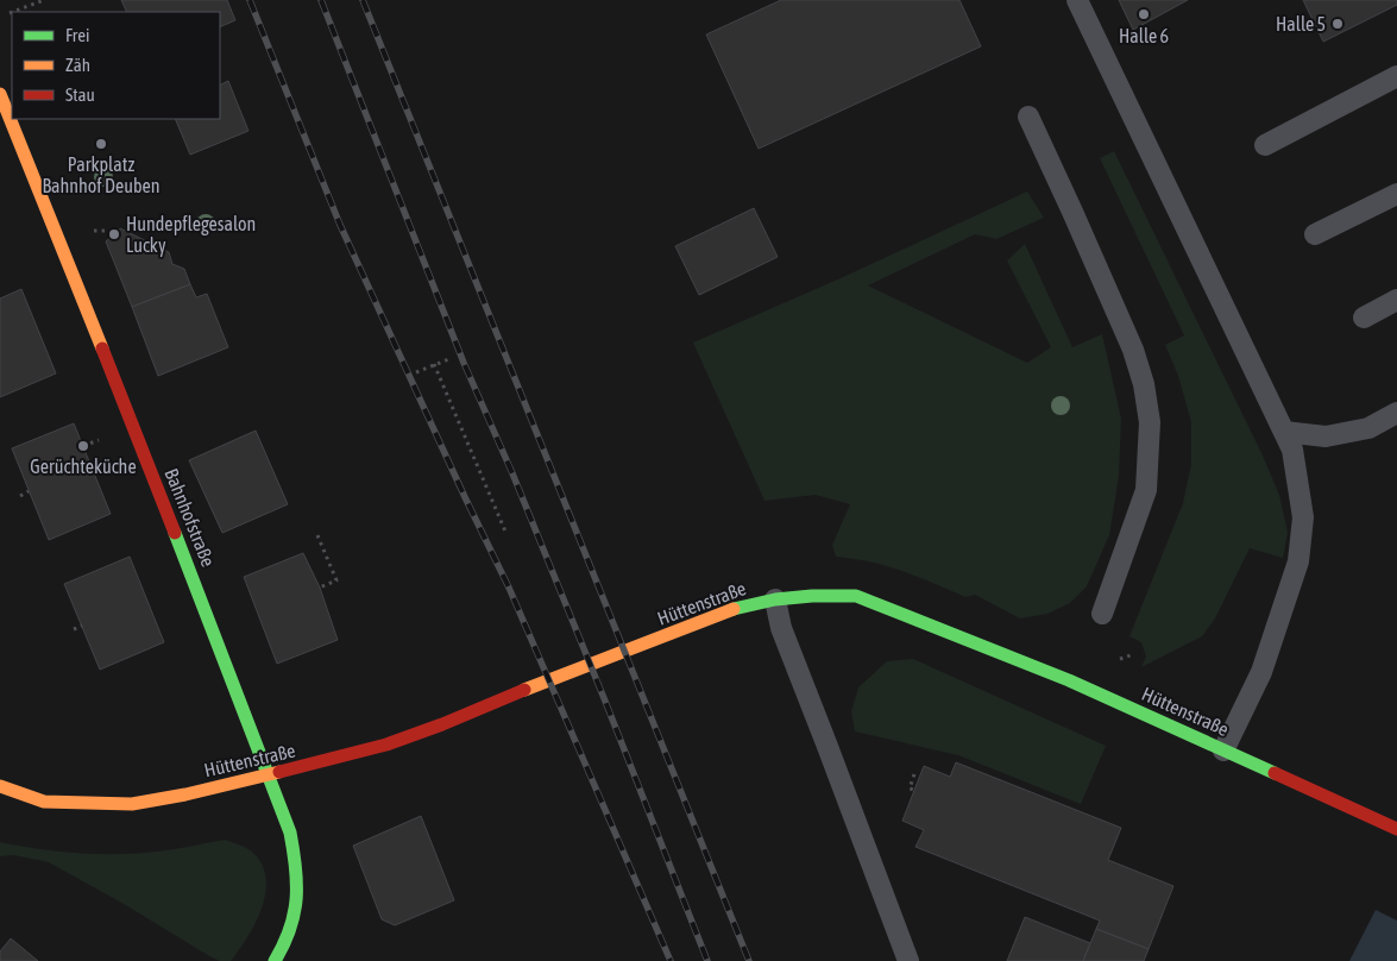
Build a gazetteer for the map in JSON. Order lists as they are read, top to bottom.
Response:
{
  "streets": {
    "main road": ["Bahnhofstraße", "Hüttenstraße"]
  },
  "crossings": [
    ["Bahnhofstraße", "Hüttenstraße"]
  ],
  "places": [
    "Halle 6",
    "Halle 5",
    "Parkplatz Bahnhof Deuben",
    "Hundepflegesalon Lucky",
    "Gerüchteküche"
  ],
  "legend": ["Frei", "Zäh", "Stau"]
}
